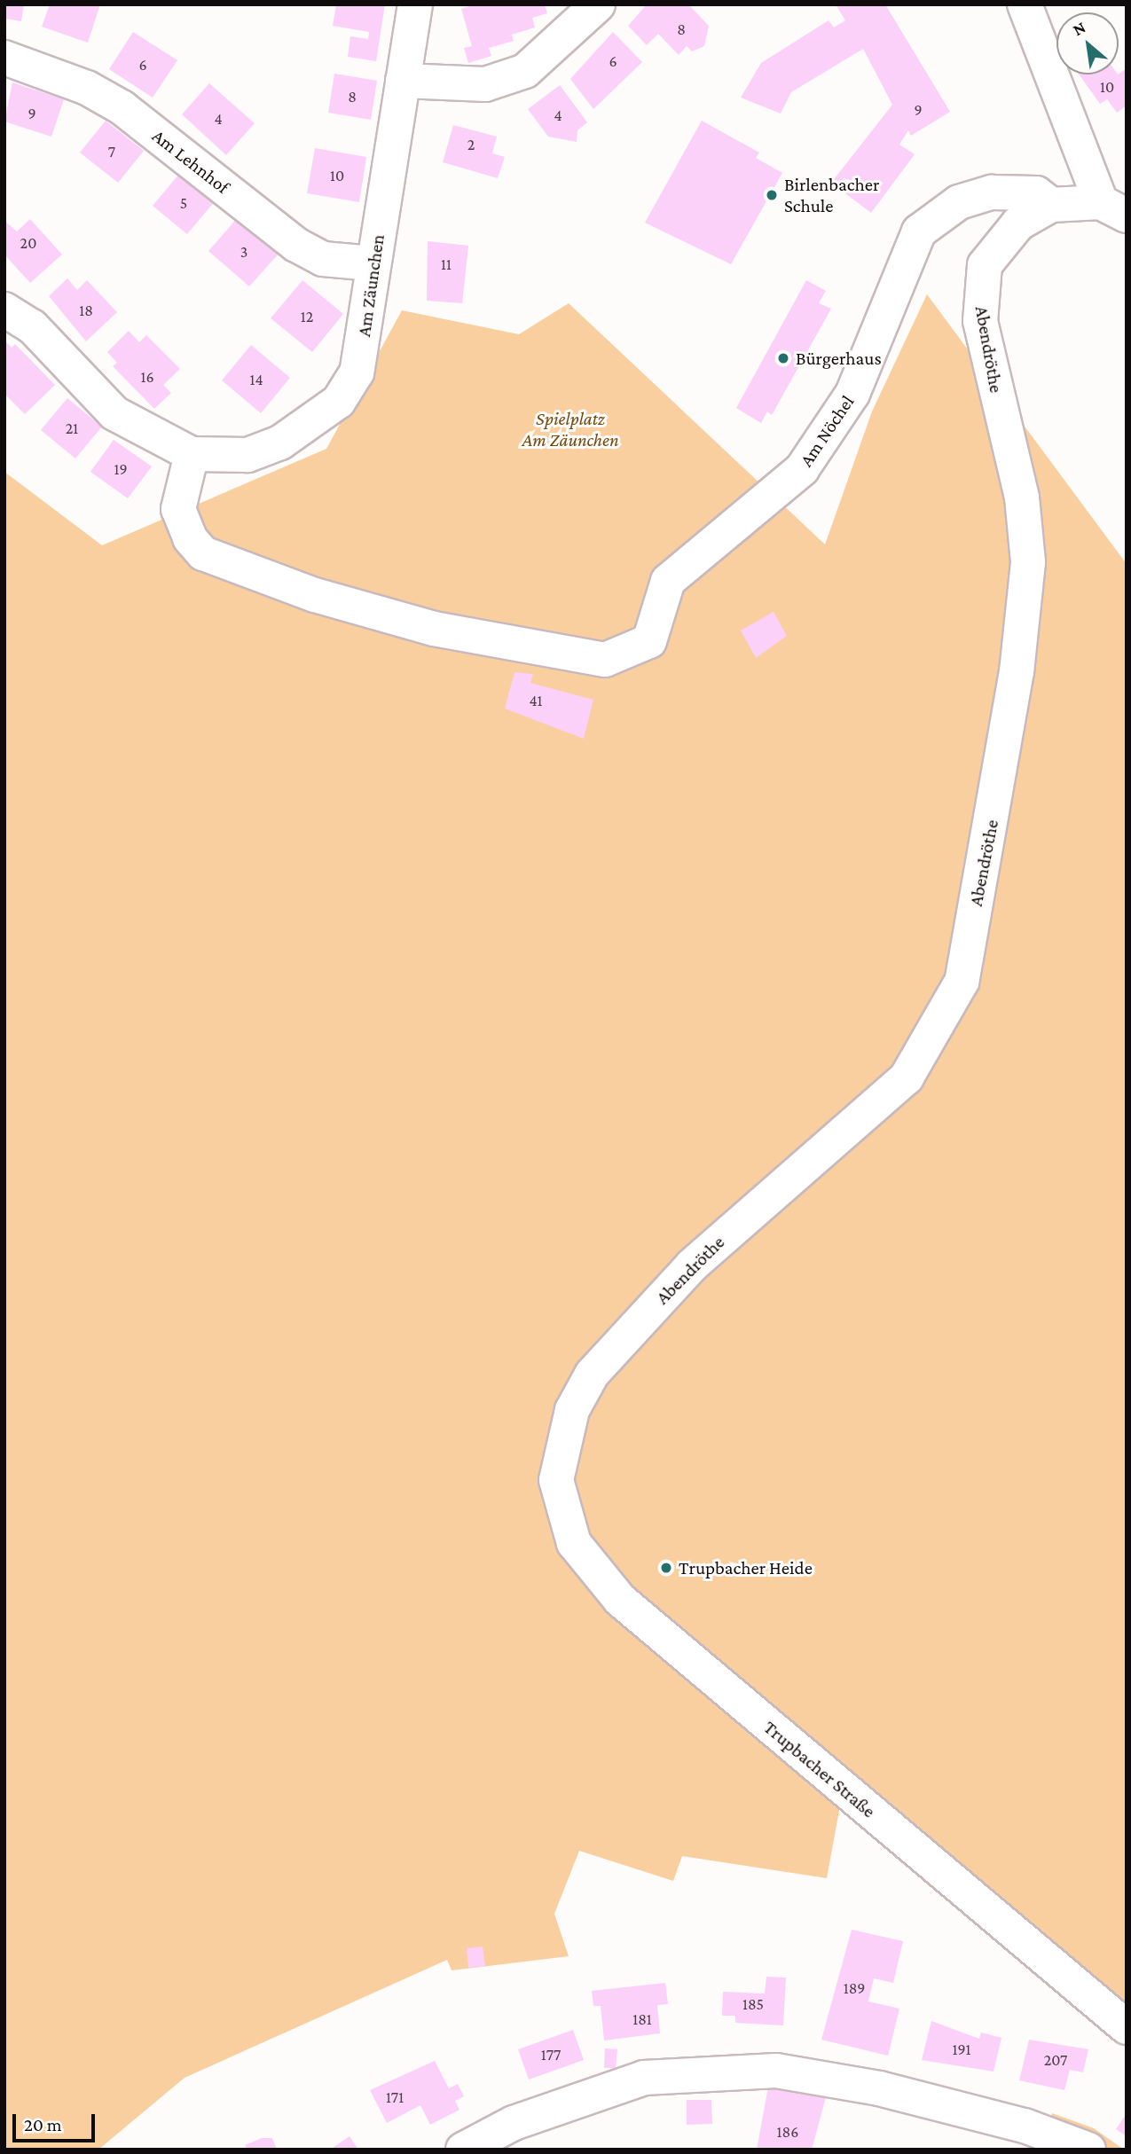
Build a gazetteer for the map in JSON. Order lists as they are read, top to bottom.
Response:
{
  "streets": {
    "street": [
      "Am Lehnhof",
      "Am Zäunchen",
      "Abendröthe",
      "Am Nöchel",
      "Trupbacher Straße"
    ]
  },
  "crossings": [
    ["Am Lehnhof", "Am Zäunchen"],
    ["Am Zäunchen", "Am Nöchel"],
    ["Abendröthe", "Am Nöchel"],
    ["Abendröthe", "Trupbacher Straße"]
  ],
  "parks": ["Spielplatz Am Zäunchen"],
  "places": ["Birlenbacher Schule", "Bürgerhaus", "Trupbacher Heide"],
  "house_numbers": [
    "8",
    "6",
    "6",
    "10",
    "8",
    "9",
    "9",
    "4",
    "4",
    "2",
    "7",
    "10",
    "5",
    "20",
    "3",
    "11",
    "18",
    "12",
    "16",
    "14",
    "21",
    "19",
    "41",
    "189",
    "185",
    "181",
    "191",
    "177",
    "207",
    "171",
    "186"
  ],
  "scale_bar": "20 m",
  "north": "top left"
}
